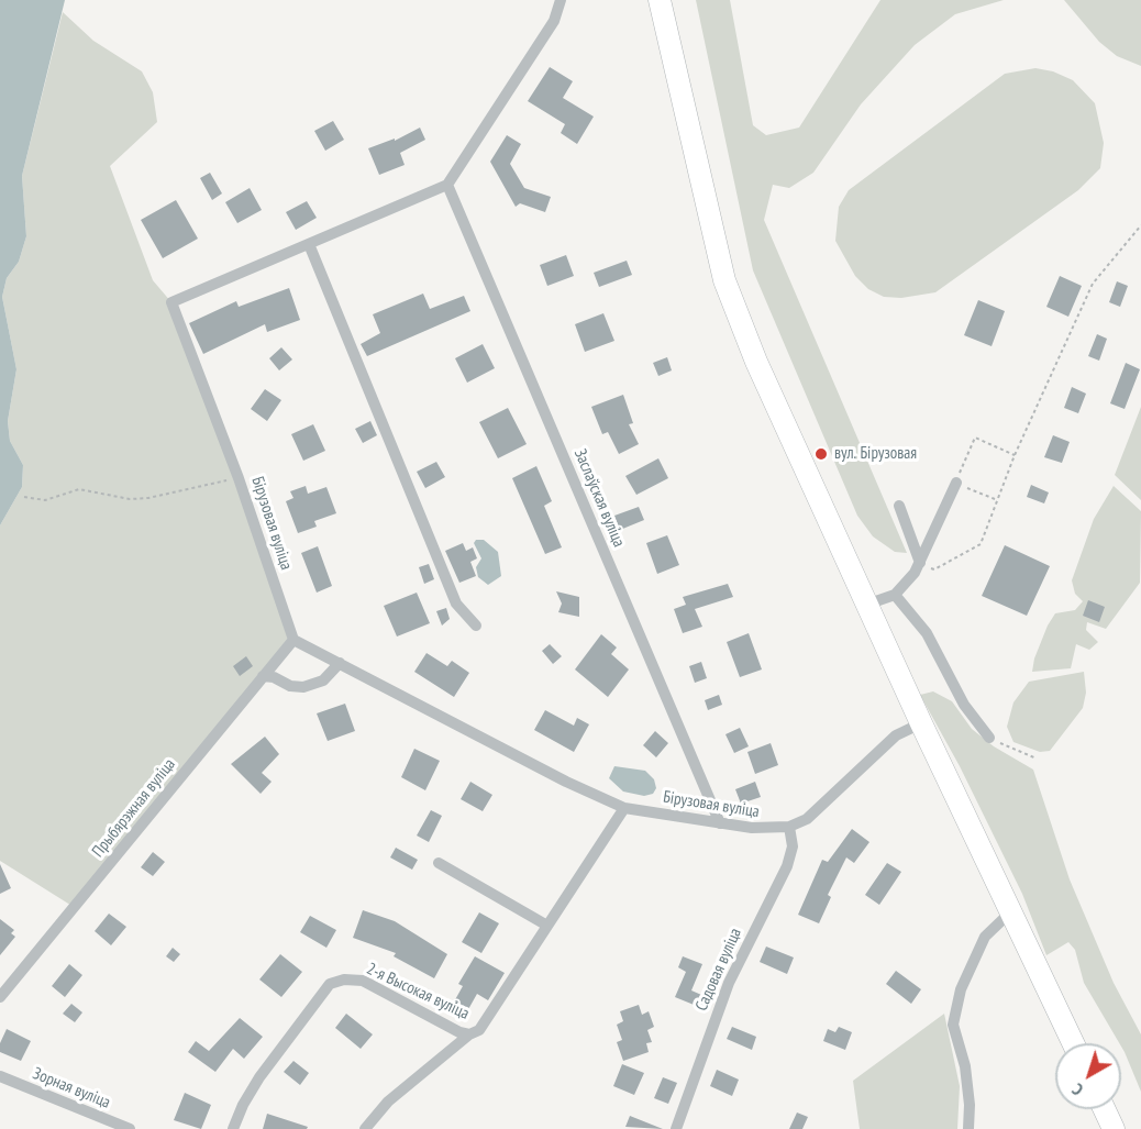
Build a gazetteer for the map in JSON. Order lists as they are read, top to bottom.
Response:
{
  "streets": {
    "street": [
      "Заслаўская вуліца",
      "Бірузовая вуліца",
      "Прыбярэжная вуліца",
      "Садовая вуліца",
      "2-я Высокая вуліца",
      "Зорная вуліца"
    ]
  },
  "crossings": [
    ["Заслаўская вуліца", "Бірузовая вуліца"],
    ["Бірузовая вуліца", "Прыбярэжная вуліца"],
    ["Бірузовая вуліца", "Садовая вуліца"],
    ["Бірузовая вуліца", "2-я Высокая вуліца"]
  ],
  "places": ["вул. Бірузовая"],
  "north": "bottom left"
}
